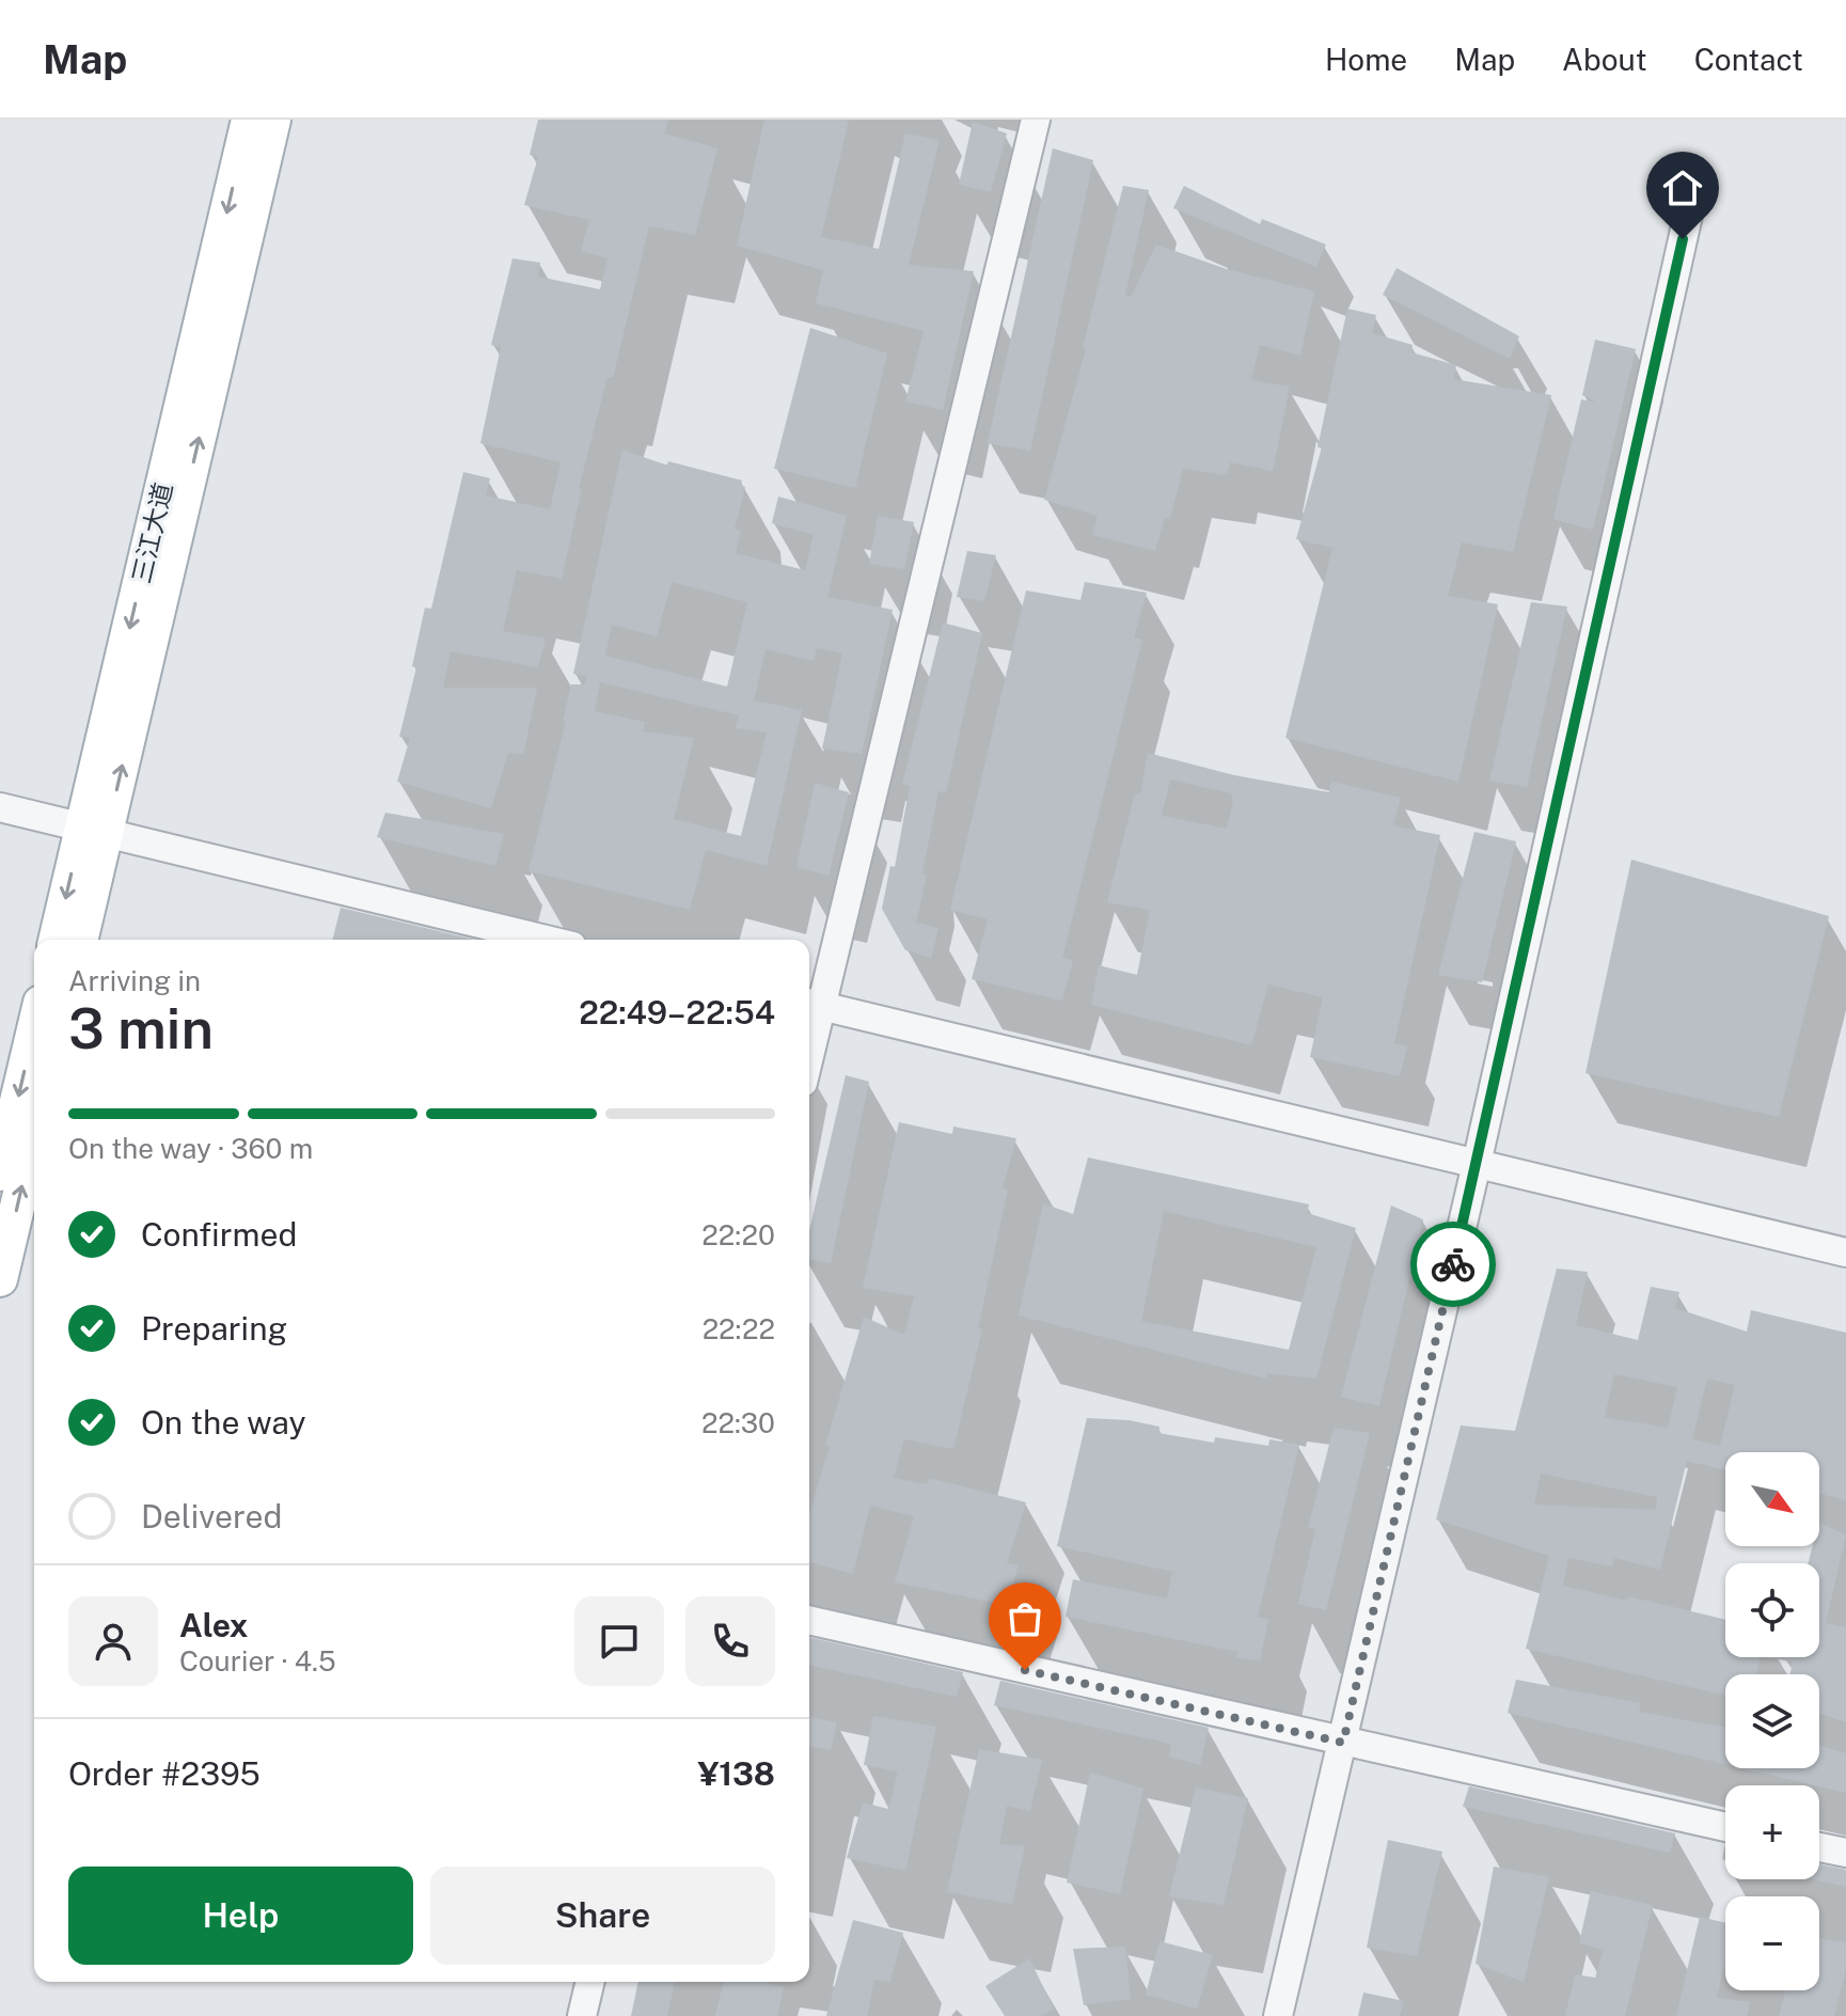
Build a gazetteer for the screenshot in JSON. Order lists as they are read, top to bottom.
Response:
{
  "streets": {
    "main road": ["三江大道"]
  },
  "north": "bottom right",
  "page": {
    "header": "Map",
    "nav": [
      "Home",
      "Map",
      "About",
      "Contact"
    ],
    "heading": ["3 min", "Arriving in", "22:49–22:54"],
    "panel": [
      "Alex",
      "Courier · 4.5",
      "Order #2395",
      "¥138"
    ],
    "bar": "On the way · 360 m",
    "list": [
      ["Confirmed", "22:20"],
      ["Preparing", "22:22"],
      ["On the way", "22:30"],
      "Delivered"
    ],
    "map_buttons": ["+", "−"],
    "buttons": ["Help", "Share"]
  }
}
